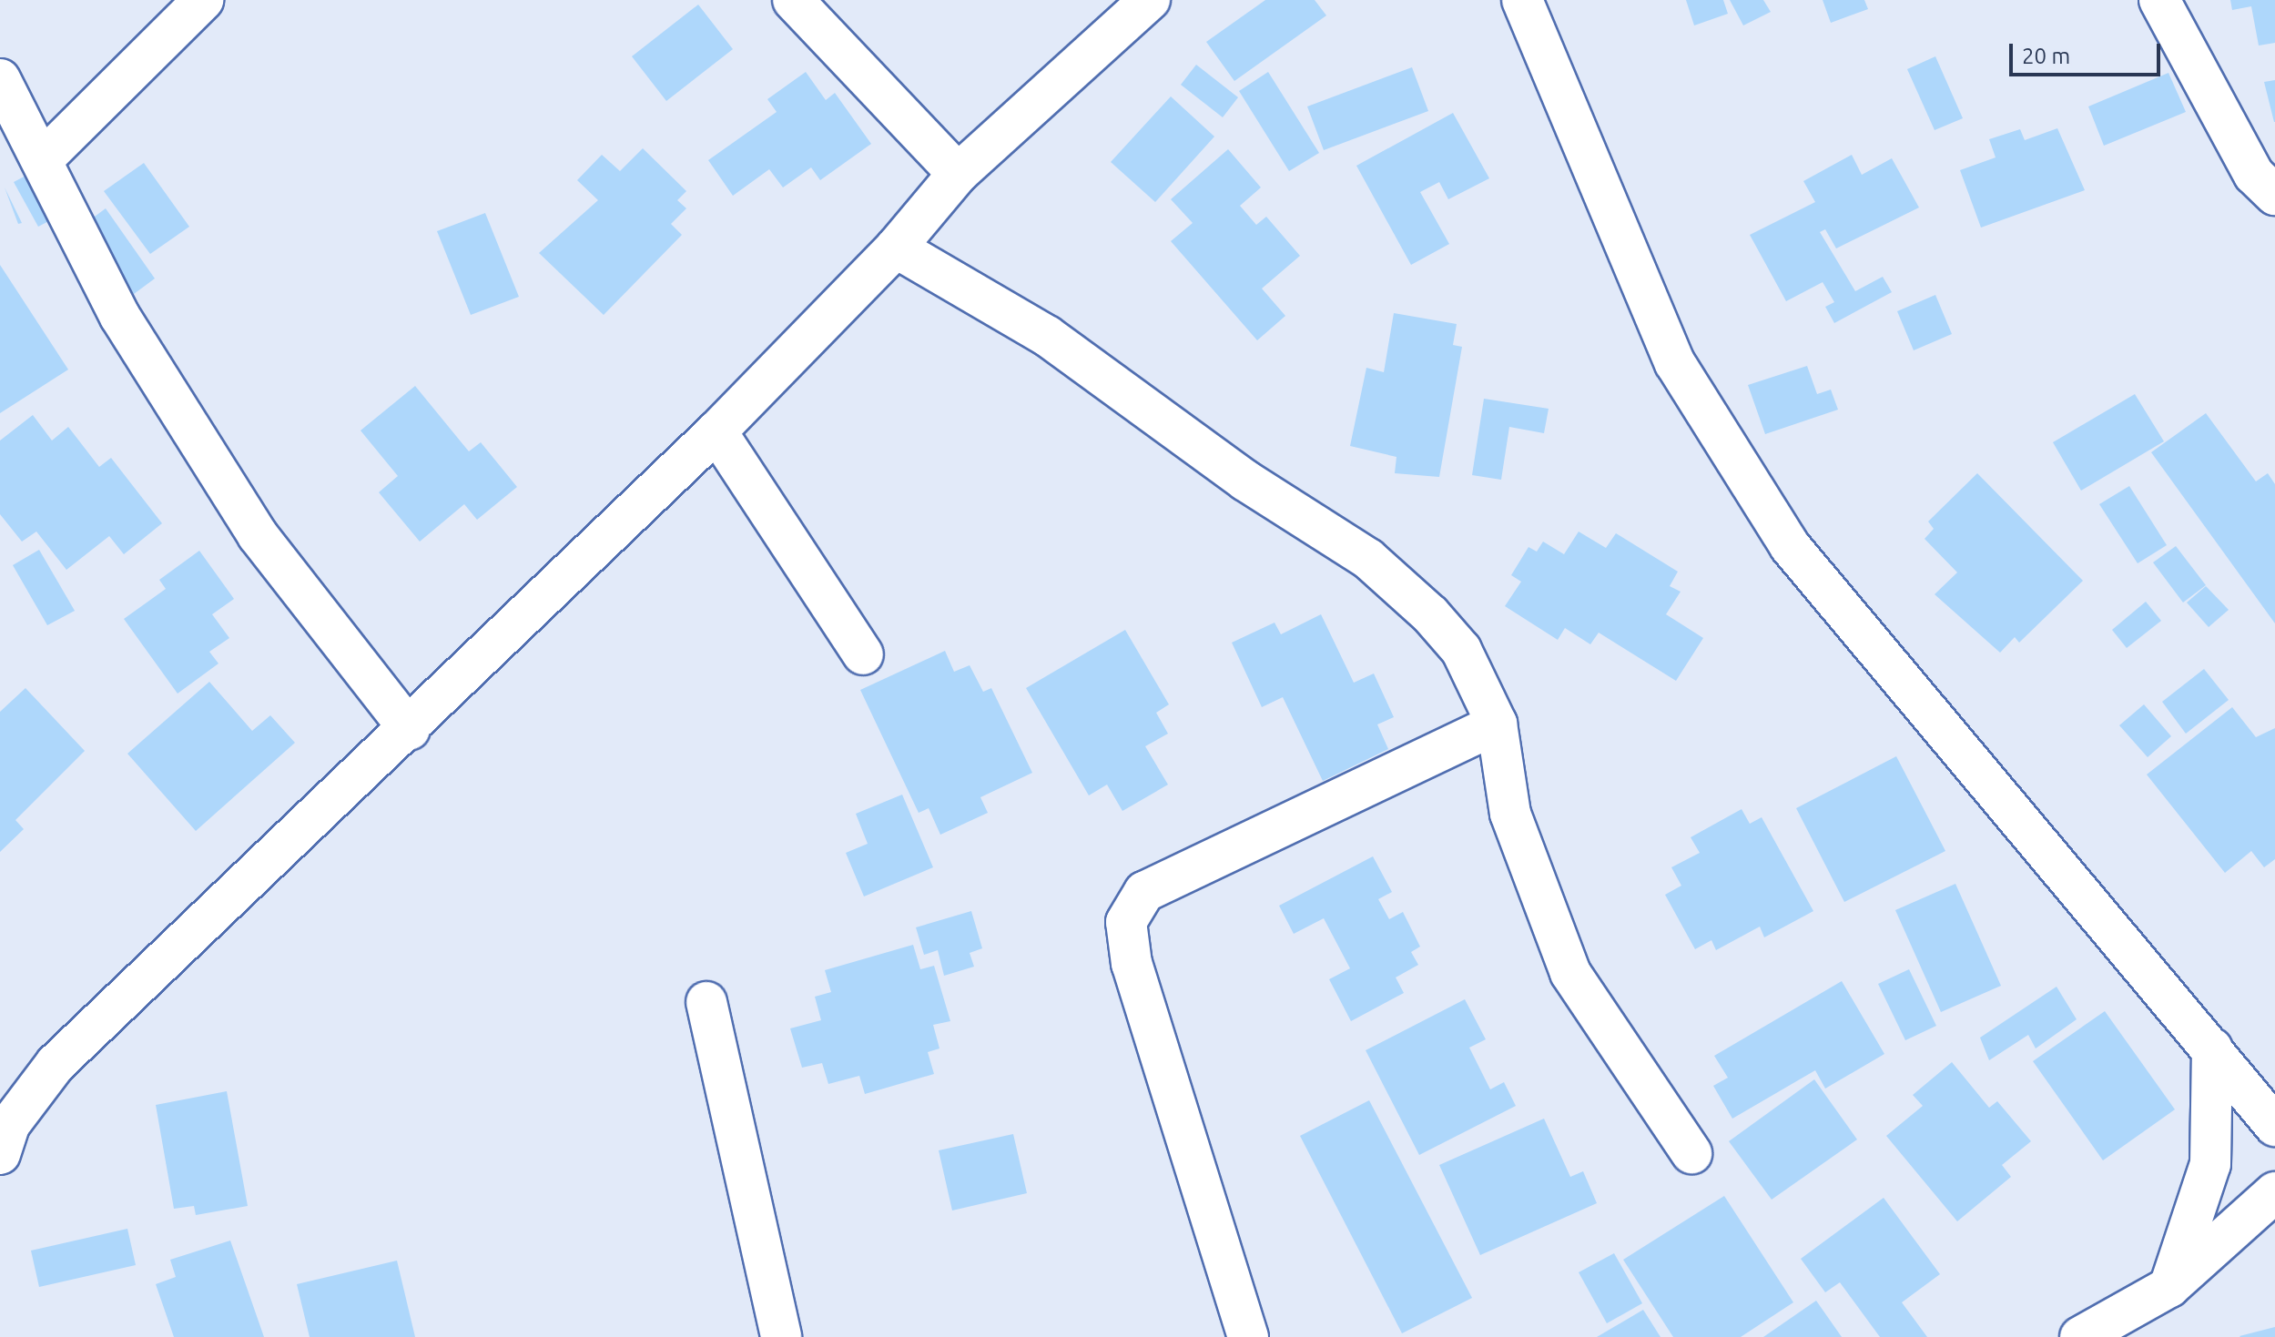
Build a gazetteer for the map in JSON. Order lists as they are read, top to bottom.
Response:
{
  "scale_bar": "20 m"
}
